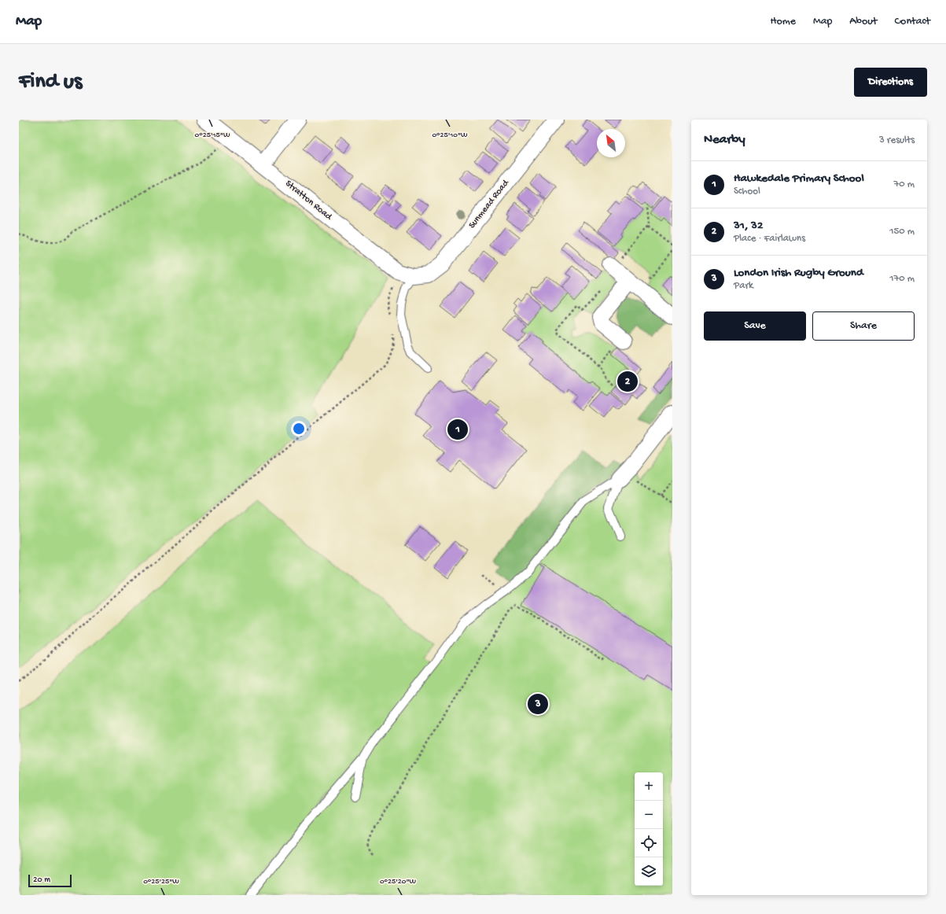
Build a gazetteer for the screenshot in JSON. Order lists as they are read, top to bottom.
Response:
{
  "streets": {
    "street": ["Stratton Road", "Sunmead Road"]
  },
  "crossings": [
    ["Stratton Road", "Sunmead Road"]
  ],
  "scale_bar": "20 m",
  "north": "top left",
  "page": {
    "header": "Map",
    "nav": [
      "Home",
      "Map",
      "About",
      "Contact"
    ],
    "buttons": [
      "Directions",
      ["Save", "Share"]
    ],
    "title": "Find us",
    "heading": ["Nearby", "3 results"],
    "list": [
      {
        "mark": "1",
        "name": "Hawkedale Primary School",
        "note": "School",
        "value": "70 m"
      },
      {
        "mark": "2",
        "name": "31, 32",
        "note": "Place · Fairlawns",
        "value": "150 m"
      },
      {
        "mark": "3",
        "name": "London Irish Rugby Ground",
        "note": "Park",
        "value": "170 m"
      }
    ],
    "pins": ["2", "1", "3"],
    "map_buttons": ["+", "−"],
    "scale": "20 m"
  },
  "coordinates": [
    "0°25'15\"W",
    "0°25'10\"W",
    "0°25'25\"W",
    "0°25'20\"W"
  ]
}
